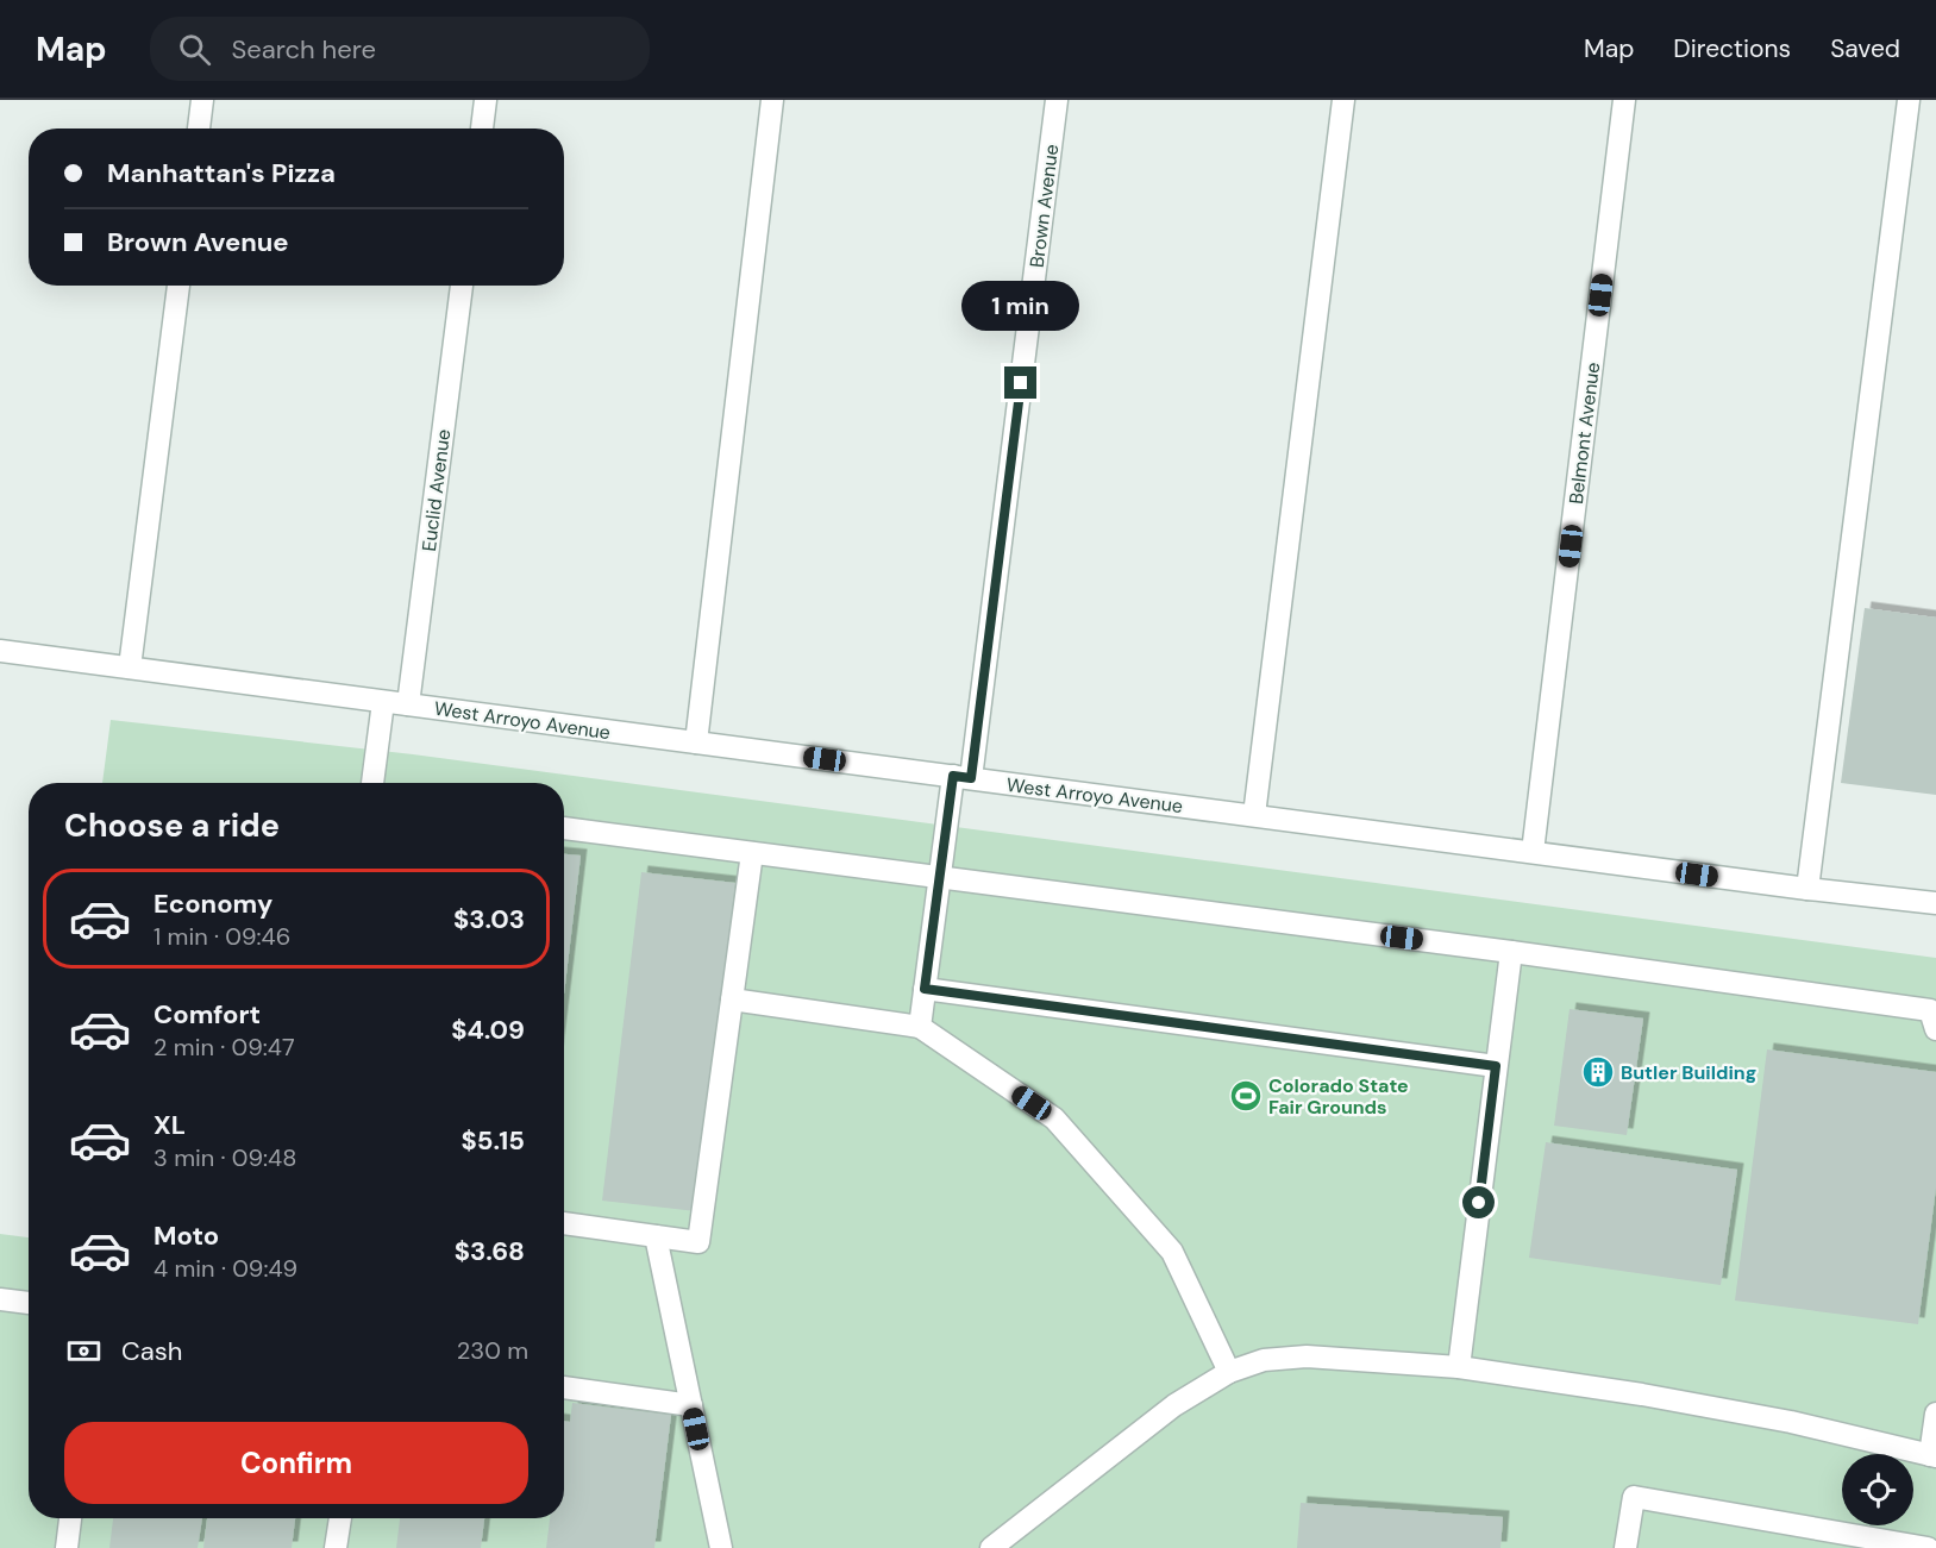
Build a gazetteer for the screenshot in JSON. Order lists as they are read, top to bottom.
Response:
{
  "streets": {
    "street": [
      "Brown Avenue",
      "Belmont Avenue",
      "Euclid Avenue",
      "West Arroyo Avenue"
    ]
  },
  "crossings": [
    ["Brown Avenue", "West Arroyo Avenue"],
    ["Belmont Avenue", "West Arroyo Avenue"],
    ["Euclid Avenue", "West Arroyo Avenue"]
  ],
  "places": {
    "building": ["Butler Building"],
    "sports": ["Colorado State Fair Grounds"]
  },
  "page": {
    "header": "Map",
    "search": "Search here",
    "nav": ["Map", "Directions", "Saved"],
    "banner": ["Manhattan's Pizza", "Brown Avenue"],
    "bubble": "1 min",
    "heading": "Choose a ride",
    "list": [
      {
        "name": "Economy",
        "note": "1 min · 09:46",
        "value": "$3.03"
      },
      {
        "name": "Comfort",
        "note": "2 min · 09:47",
        "value": "$4.09"
      },
      {
        "name": "XL",
        "note": "3 min · 09:48",
        "value": "$5.15"
      },
      {
        "name": "Moto",
        "note": "4 min · 09:49",
        "value": "$3.68"
      }
    ],
    "pay": ["Cash", "230 m"],
    "buttons": "Confirm"
  }
}
